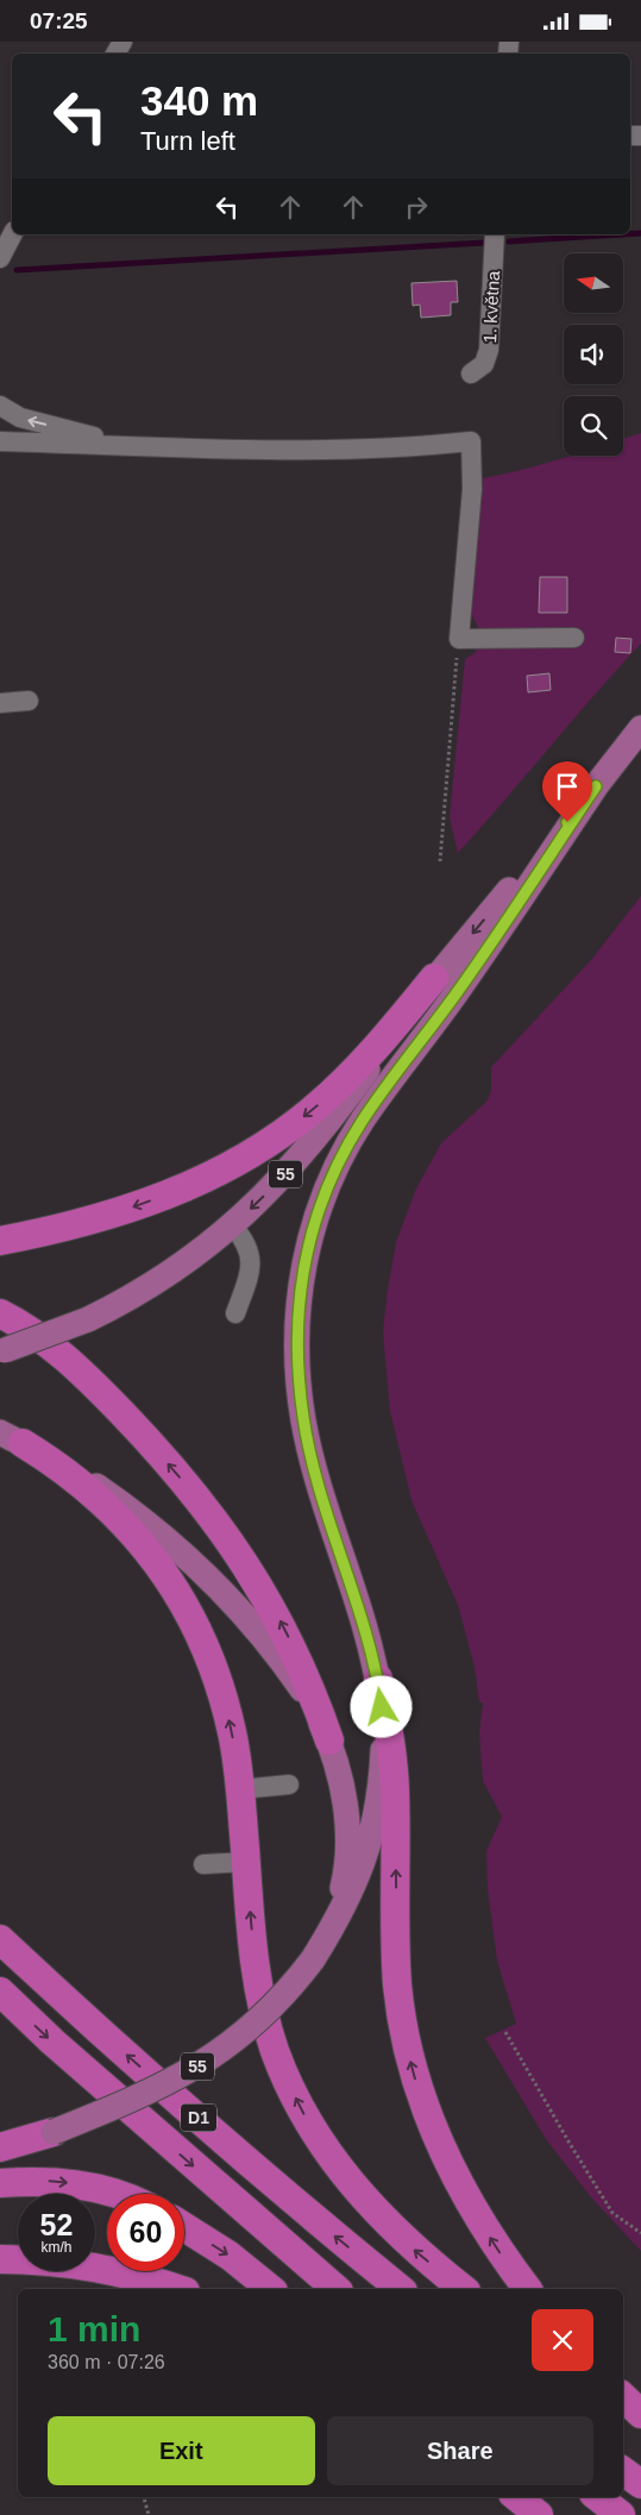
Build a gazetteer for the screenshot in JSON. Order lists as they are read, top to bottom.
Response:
{
  "streets": {
    "highway": ["D1"],
    "main road": ["55"],
    "street": ["1. května"]
  },
  "north": "left",
  "page": {
    "status": "07:25",
    "turn": ["340 m", "Turn left"],
    "speed": "52 km/h",
    "limit": "60",
    "heading": ["1 min", "360 m · 07:26"],
    "buttons": ["Exit", "Share"]
  }
}
